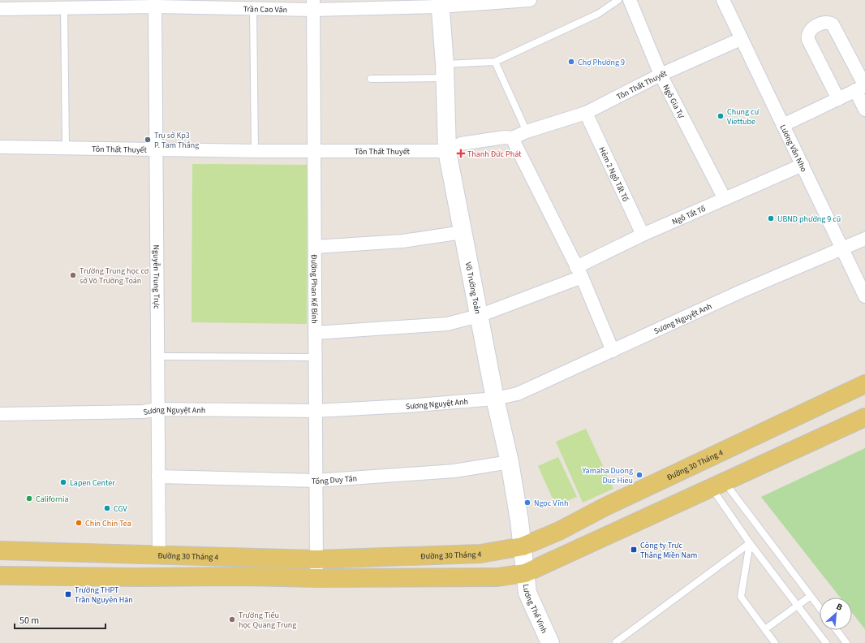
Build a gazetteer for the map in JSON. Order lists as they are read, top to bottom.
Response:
{
  "streets": {
    "main road": ["Đường 30 Tháng 4"],
    "street": [
      "Trần Cao Vân",
      "Tôn Thất Thuyết",
      "Ngô Gia Tự",
      "Lương Văn Nho",
      "Hẻm 2 Ngô Tất Tố",
      "Ngô Tất Tố",
      "Nguyễn Trung Trực",
      "Võ Trường Toản",
      "Đường Phan Kế Bính",
      "Sương Nguyệt Anh",
      "Tống Duy Tân",
      "Lương Thế Vinh"
    ]
  },
  "crossings": [
    ["Trần Cao Vân", "Nguyễn Trung Trực"],
    ["Trần Cao Vân", "Võ Trường Toản"],
    ["Trần Cao Vân", "Đường Phan Kế Bính"],
    ["Tôn Thất Thuyết", "Ngô Gia Tự"],
    ["Tôn Thất Thuyết", "Lương Văn Nho"],
    ["Tôn Thất Thuyết", "Hẻm 2 Ngô Tất Tố"],
    ["Tôn Thất Thuyết", "Nguyễn Trung Trực"],
    ["Tôn Thất Thuyết", "Võ Trường Toản"],
    ["Tôn Thất Thuyết", "Đường Phan Kế Bính"],
    ["Ngô Gia Tự", "Ngô Tất Tố"],
    ["Lương Văn Nho", "Ngô Tất Tố"],
    ["Lương Văn Nho", "Sương Nguyệt Anh"],
    ["Hẻm 2 Ngô Tất Tố", "Ngô Tất Tố"],
    ["Ngô Tất Tố", "Võ Trường Toản"],
    ["Ngô Tất Tố", "Đường Phan Kế Bính"],
    ["Nguyễn Trung Trực", "Sương Nguyệt Anh"],
    ["Nguyễn Trung Trực", "Đường 30 Tháng 4"],
    ["Nguyễn Trung Trực", "Tống Duy Tân"],
    ["Võ Trường Toản", "Sương Nguyệt Anh"],
    ["Võ Trường Toản", "Đường 30 Tháng 4"],
    ["Võ Trường Toản", "Tống Duy Tân"],
    ["Võ Trường Toản", "Lương Thế Vinh"],
    ["Đường Phan Kế Bính", "Sương Nguyệt Anh"],
    ["Đường Phan Kế Bính", "Đường 30 Tháng 4"],
    ["Đường Phan Kế Bính", "Tống Duy Tân"]
  ],
  "places": {
    "other": [
      "Chợ Phường 9",
      "Chung cư Viettube",
      "Trụ sở Kp3 P. Tam Thắng",
      "UBND phường 9 cũ",
      "Trường Trung học cơ sở Võ Trường Toản",
      "Yamaha Duong Duc Hieu",
      "Lapen Center",
      "California",
      "Ngọc Vĩnh",
      "CGV",
      "Chin Chin Tea",
      "Trường Tiểu học Quang Trung"
    ],
    "health": ["Thanh Đức Phát"],
    "transit": ["Công ty Trực Thăng Miền Nam", "Trường THPT Trần Nguyên Hãn"]
  },
  "scale_bar": "50 m",
  "north": "top right"
}
